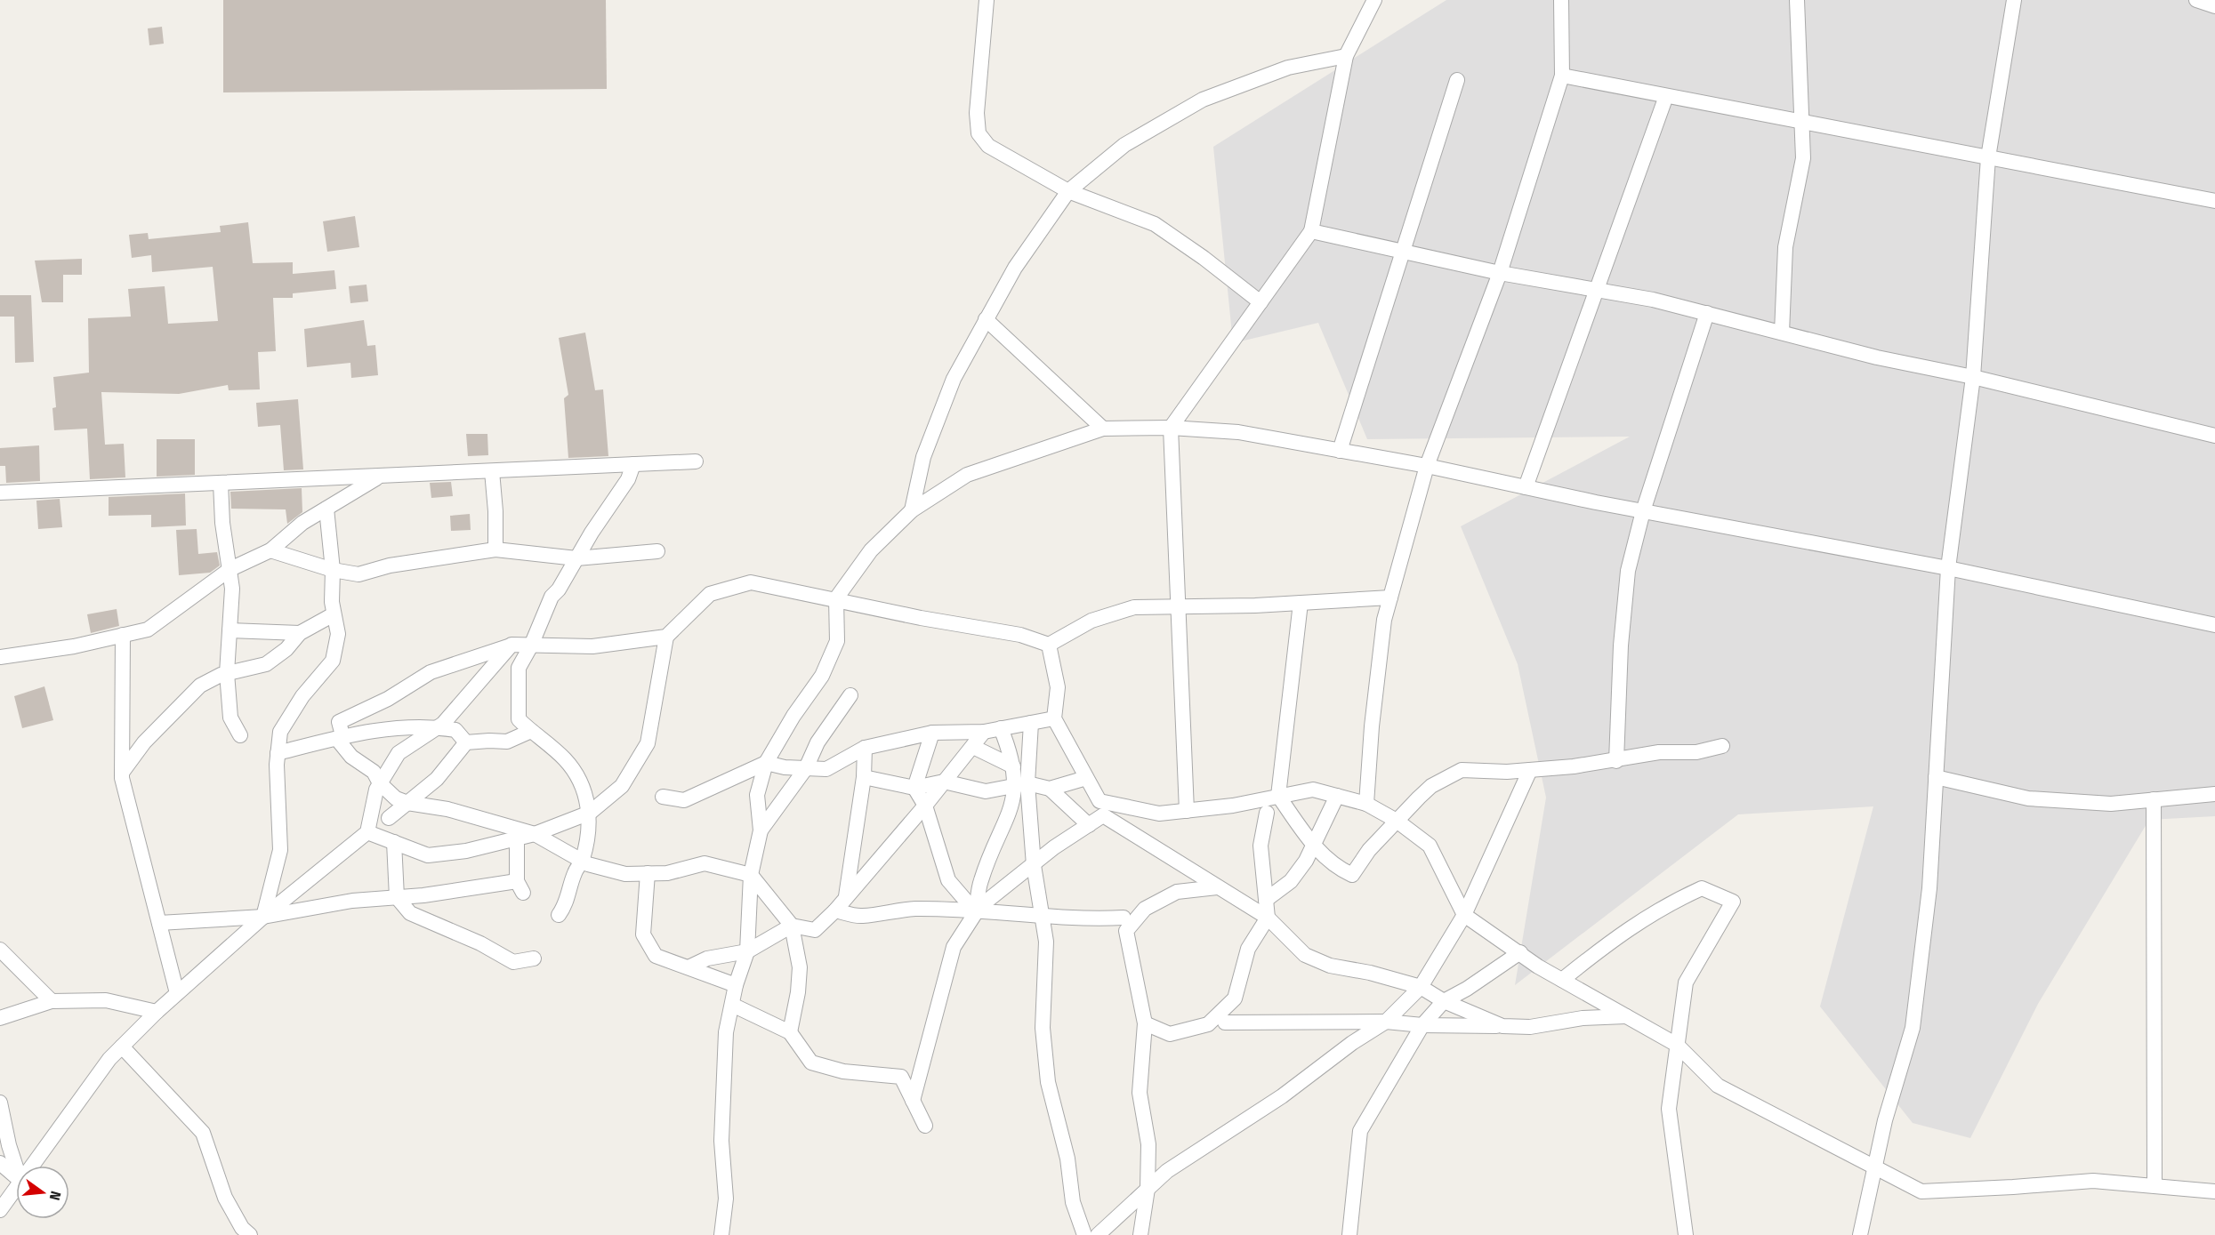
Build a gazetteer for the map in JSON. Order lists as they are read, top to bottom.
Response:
{
  "north": "right"
}
